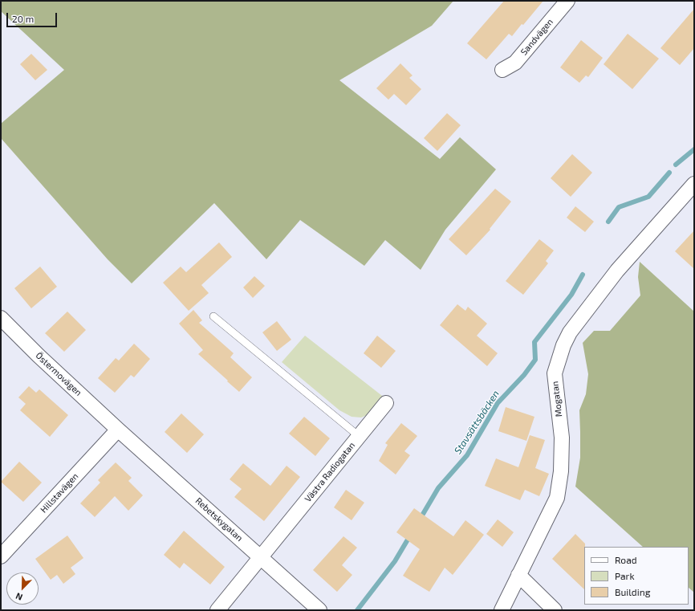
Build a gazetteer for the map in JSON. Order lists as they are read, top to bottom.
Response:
{
  "streets": {
    "street": [
      "Sandvägen",
      "Östermovägen",
      "Mogatan",
      "Västra Radiogatan",
      "Hillstavägen",
      "Rebetskygatan"
    ]
  },
  "crossings": [
    ["Östermovägen", "Hillstavägen"],
    ["Östermovägen", "Rebetskygatan"],
    ["Västra Radiogatan", "Rebetskygatan"],
    ["Hillstavägen", "Rebetskygatan"]
  ],
  "water": ["Stavsättsbäcken"],
  "legend": ["Road", "Park", "Building"],
  "scale_bar": "20 m",
  "north": "bottom left"
}
